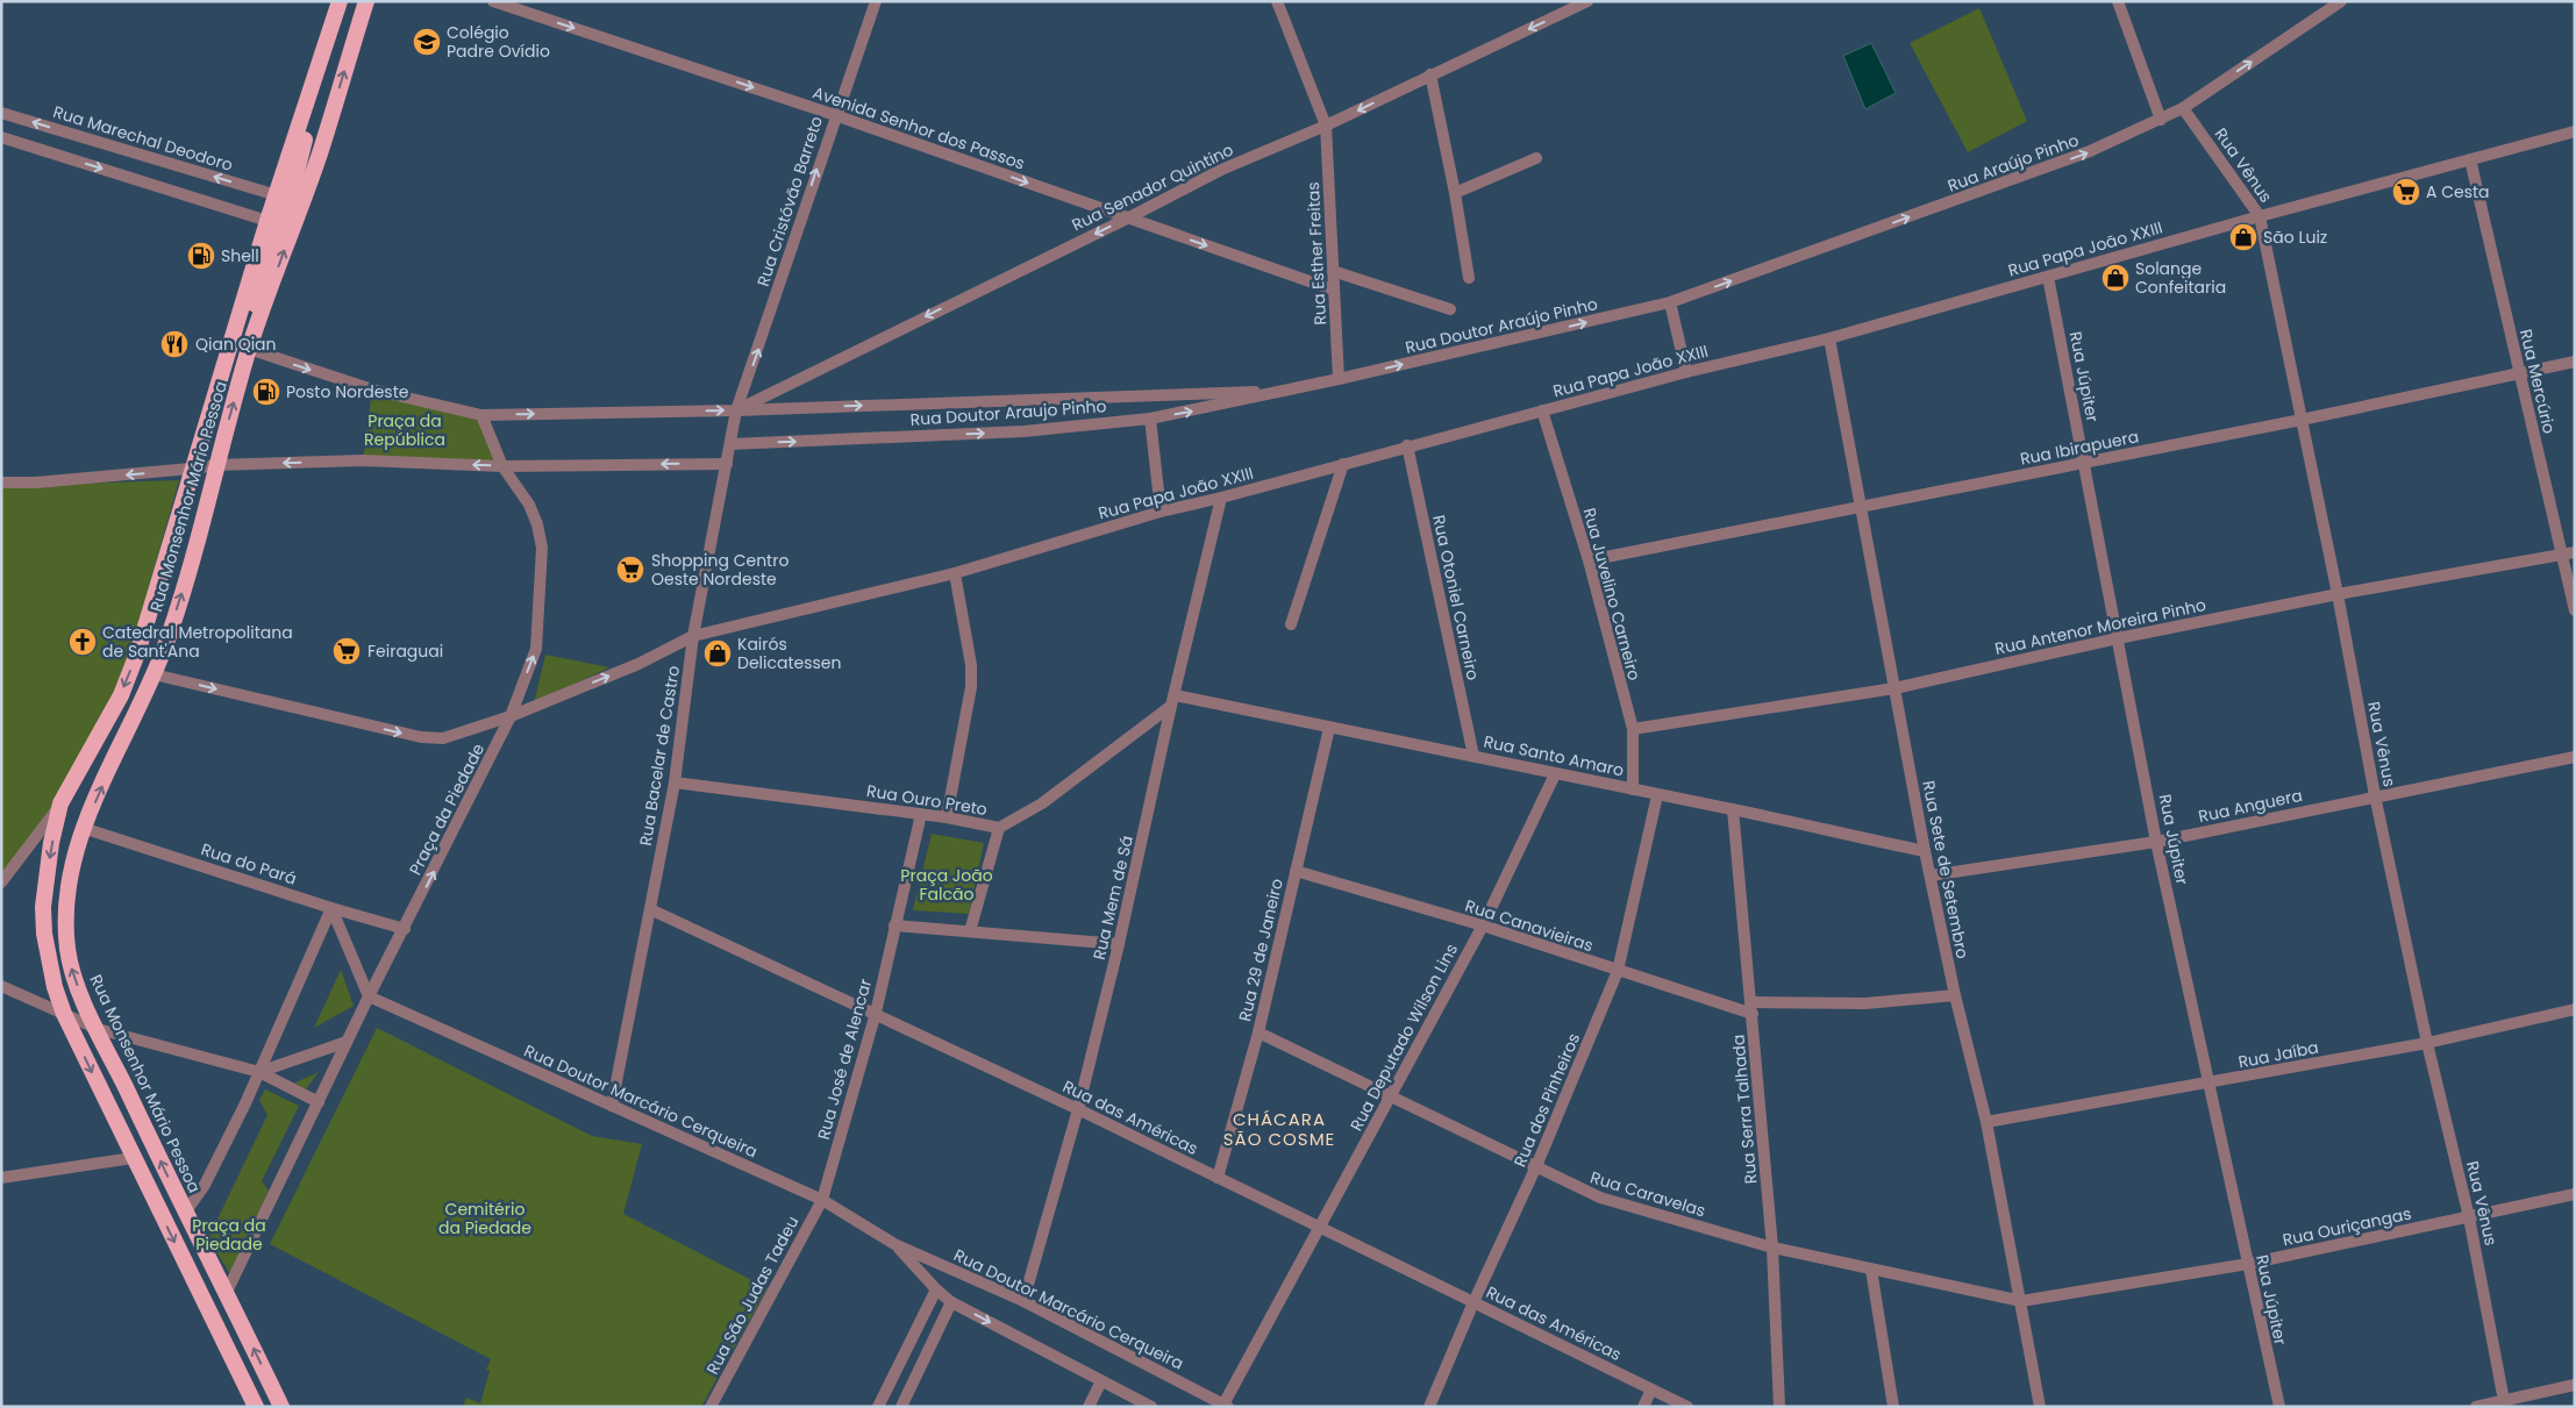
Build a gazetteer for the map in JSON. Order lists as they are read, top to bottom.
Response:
{
  "streets": {
    "highway": ["Rua Monsenhor Mário Pessoa"],
    "street": [
      "Avenida Senhor dos Passos",
      "Rua Marechal Deodoro",
      "Rua Araújo Pinho",
      "Rua Vênus",
      "Rua Senador Quintino",
      "Rua Cristóvão Barreto",
      "Rua Papa João XXIII",
      "Rua Esther Freitas",
      "Rua Doutor Araújo Pinho",
      "Rua Júpiter",
      "Rua Mercúrio",
      "Rua Doutor Araujo Pinho",
      "Rua Ibirapuera",
      "Rua Juvelino Carneiro",
      "Rua Otoniel Carneiro",
      "Rua Antenor Moreira Pinho",
      "Rua Bacelar de Castro",
      "Rua Santo Amaro",
      "Rua Ouro Preto",
      "Rua Anguera",
      "Praça da Piedade",
      "Rua do Pará",
      "Rua Sete de Setembro",
      "Rua Mem de Sá",
      "Rua Canavieiras",
      "Rua 29 de Janeiro",
      "Rua Deputado Wilson Lins",
      "Rua Jaíba",
      "Rua José de Alencar",
      "Rua dos Pinheiros",
      "Rua Doutor Marcário Cerqueira",
      "Rua Serra Talhada",
      "Rua das Américas",
      "Rua Caravelas",
      "Rua Ouriçangas",
      "Rua São Judas Tadeu"
    ]
  },
  "crossings": [
    ["Avenida Senhor dos Passos", "Rua Senador Quintino"],
    ["Avenida Senhor dos Passos", "Rua Cristóvão Barreto"],
    ["Avenida Senhor dos Passos", "Rua Esther Freitas"],
    ["Rua Marechal Deodoro", "Rua Monsenhor Mário Pessoa"],
    ["Rua Araújo Pinho", "Rua Vênus"],
    ["Rua Araújo Pinho", "Rua Doutor Araújo Pinho"],
    ["Rua Vênus", "Rua Papa João XXIII"],
    ["Rua Vênus", "Rua Ibirapuera"],
    ["Rua Vênus", "Rua Antenor Moreira Pinho"],
    ["Rua Vênus", "Rua Anguera"],
    ["Rua Vênus", "Rua Jaíba"],
    ["Rua Vênus", "Rua Ouriçangas"],
    ["Rua Senador Quintino", "Rua Cristóvão Barreto"],
    ["Rua Senador Quintino", "Rua Esther Freitas"],
    ["Rua Senador Quintino", "Rua Doutor Araujo Pinho"],
    ["Rua Senador Quintino", "Rua Bacelar de Castro"],
    ["Rua Cristóvão Barreto", "Rua Doutor Araujo Pinho"],
    ["Rua Cristóvão Barreto", "Rua Bacelar de Castro"],
    ["Rua Papa João XXIII", "Rua Júpiter"],
    ["Rua Papa João XXIII", "Rua Mercúrio"],
    ["Rua Papa João XXIII", "Rua Monsenhor Mário Pessoa"],
    ["Rua Papa João XXIII", "Rua Juvelino Carneiro"],
    ["Rua Papa João XXIII", "Rua Otoniel Carneiro"],
    ["Rua Papa João XXIII", "Rua Bacelar de Castro"],
    ["Rua Papa João XXIII", "Praça da Piedade"],
    ["Rua Papa João XXIII", "Rua Sete de Setembro"],
    ["Rua Papa João XXIII", "Rua Mem de Sá"],
    ["Rua Esther Freitas", "Rua Doutor Araújo Pinho"],
    ["Rua Esther Freitas", "Rua Doutor Araujo Pinho"],
    ["Rua Doutor Araújo Pinho", "Rua Doutor Araujo Pinho"],
    ["Rua Júpiter", "Rua Ibirapuera"],
    ["Rua Júpiter", "Rua Antenor Moreira Pinho"],
    ["Rua Júpiter", "Rua Anguera"],
    ["Rua Júpiter", "Rua Jaíba"],
    ["Rua Júpiter", "Rua Ouriçangas"],
    ["Rua Mercúrio", "Rua Ibirapuera"],
    ["Rua Mercúrio", "Rua Antenor Moreira Pinho"],
    ["Rua Doutor Araujo Pinho", "Rua Bacelar de Castro"],
    ["Rua Ibirapuera", "Rua Juvelino Carneiro"],
    ["Rua Ibirapuera", "Rua Sete de Setembro"],
    ["Rua Monsenhor Mário Pessoa", "Praça da Piedade"],
    ["Rua Monsenhor Mário Pessoa", "Rua do Pará"],
    ["Rua Juvelino Carneiro", "Rua Antenor Moreira Pinho"],
    ["Rua Juvelino Carneiro", "Rua Santo Amaro"],
    ["Rua Otoniel Carneiro", "Rua Santo Amaro"],
    ["Rua Antenor Moreira Pinho", "Rua Sete de Setembro"],
    ["Rua Bacelar de Castro", "Rua Ouro Preto"],
    ["Rua Bacelar de Castro", "Rua Doutor Marcário Cerqueira"],
    ["Rua Bacelar de Castro", "Rua das Américas"],
    ["Rua Santo Amaro", "Rua Ouro Preto"],
    ["Rua Santo Amaro", "Rua Sete de Setembro"],
    ["Rua Santo Amaro", "Rua Mem de Sá"],
    ["Rua Santo Amaro", "Rua 29 de Janeiro"],
    ["Rua Santo Amaro", "Rua Deputado Wilson Lins"],
    ["Rua Santo Amaro", "Rua dos Pinheiros"],
    ["Rua Santo Amaro", "Rua Serra Talhada"],
    ["Rua Ouro Preto", "Rua Mem de Sá"],
    ["Rua Anguera", "Rua Sete de Setembro"],
    ["Praça da Piedade", "Rua do Pará"],
    ["Praça da Piedade", "Rua Doutor Marcário Cerqueira"],
    ["Rua Sete de Setembro", "Rua Canavieiras"],
    ["Rua Sete de Setembro", "Rua Jaíba"],
    ["Rua Sete de Setembro", "Rua Caravelas"],
    ["Rua Sete de Setembro", "Rua Ouriçangas"],
    ["Rua Mem de Sá", "Rua Doutor Marcário Cerqueira"],
    ["Rua Mem de Sá", "Rua das Américas"],
    ["Rua Canavieiras", "Rua 29 de Janeiro"],
    ["Rua Canavieiras", "Rua Deputado Wilson Lins"],
    ["Rua Canavieiras", "Rua dos Pinheiros"],
    ["Rua Canavieiras", "Rua Serra Talhada"],
    ["Rua 29 de Janeiro", "Rua das Américas"],
    ["Rua 29 de Janeiro", "Rua Caravelas"],
    ["Rua Deputado Wilson Lins", "Rua Doutor Marcário Cerqueira"],
    ["Rua Deputado Wilson Lins", "Rua das Américas"],
    ["Rua Deputado Wilson Lins", "Rua Caravelas"],
    ["Rua José de Alencar", "Rua Doutor Marcário Cerqueira"],
    ["Rua José de Alencar", "Rua das Américas"],
    ["Rua José de Alencar", "Rua São Judas Tadeu"],
    ["Rua dos Pinheiros", "Rua das Américas"],
    ["Rua dos Pinheiros", "Rua Caravelas"],
    ["Rua Doutor Marcário Cerqueira", "Rua São Judas Tadeu"],
    ["Rua Serra Talhada", "Rua Caravelas"],
    ["Rua Caravelas", "Rua Ouriçangas"]
  ],
  "one_way": [
    "Avenida Senhor dos Passos",
    "Rua Araújo Pinho",
    "Rua Senador Quintino",
    "Rua Cristóvão Barreto",
    "Rua Doutor Araújo Pinho",
    "Rua Doutor Araujo Pinho",
    "Praça da Piedade"
  ],
  "districts": ["CHÁCARA SÃO COSME"],
  "parks": [
    "Praça da República",
    "Praça João Falcão",
    "Cemitério da Piedade",
    "Praça da Piedade"
  ],
  "places": {
    "school or university": ["Colégio Padre Ovídio"],
    "supermarket": ["A Cesta", "Shopping Centro Oeste Nordeste", "Feiraguai"],
    "shop": ["São Luiz", "Solange Confeitaria", "Kairós Delicatessen"],
    "fuel station": ["Shell", "Posto Nordeste"],
    "restaurant": ["Qian Qian"],
    "church": ["Catedral Metropolitana de Sant'Ana"]
  }
}
